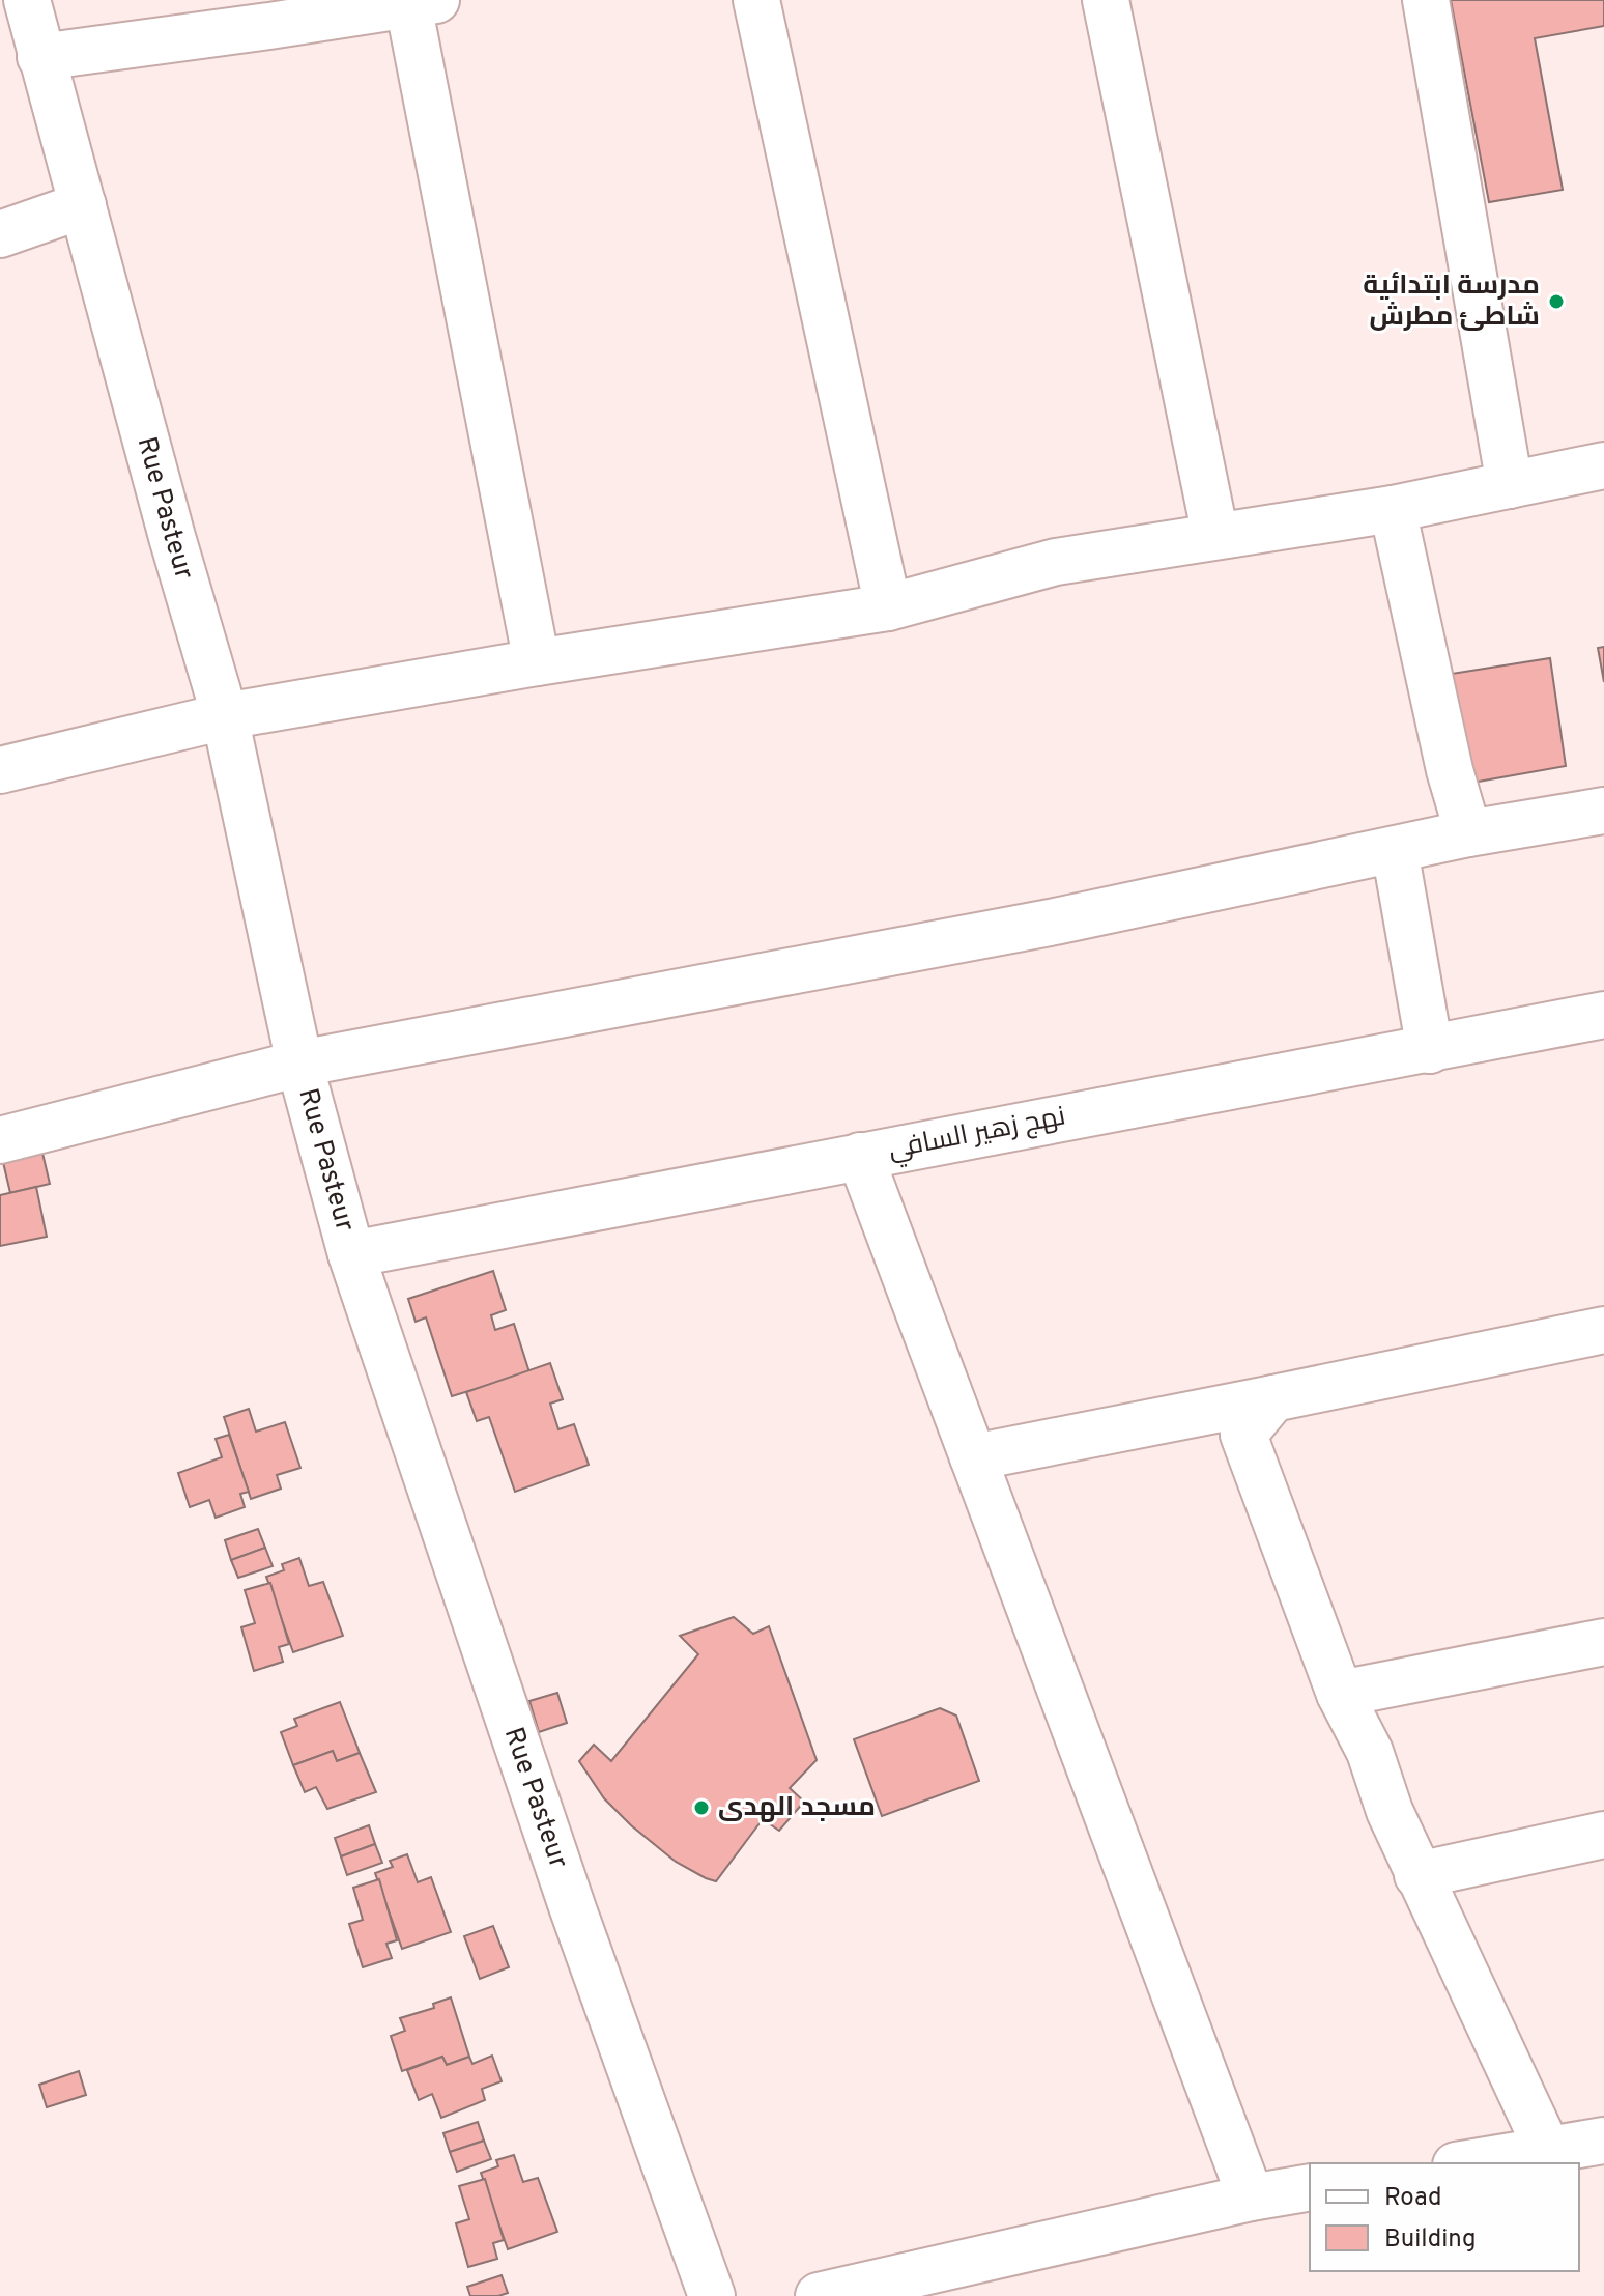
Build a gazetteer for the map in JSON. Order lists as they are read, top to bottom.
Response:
{
  "streets": {
    "street": ["Rue Pasteur", "نهج زهير السافي"]
  },
  "crossings": [
    ["Rue Pasteur", "نهج زهير السافي"]
  ],
  "places": ["مدرسة ابتدائية شاطئ مطرش", "مسجد الهدى"],
  "legend": ["Road", "Building"]
}
